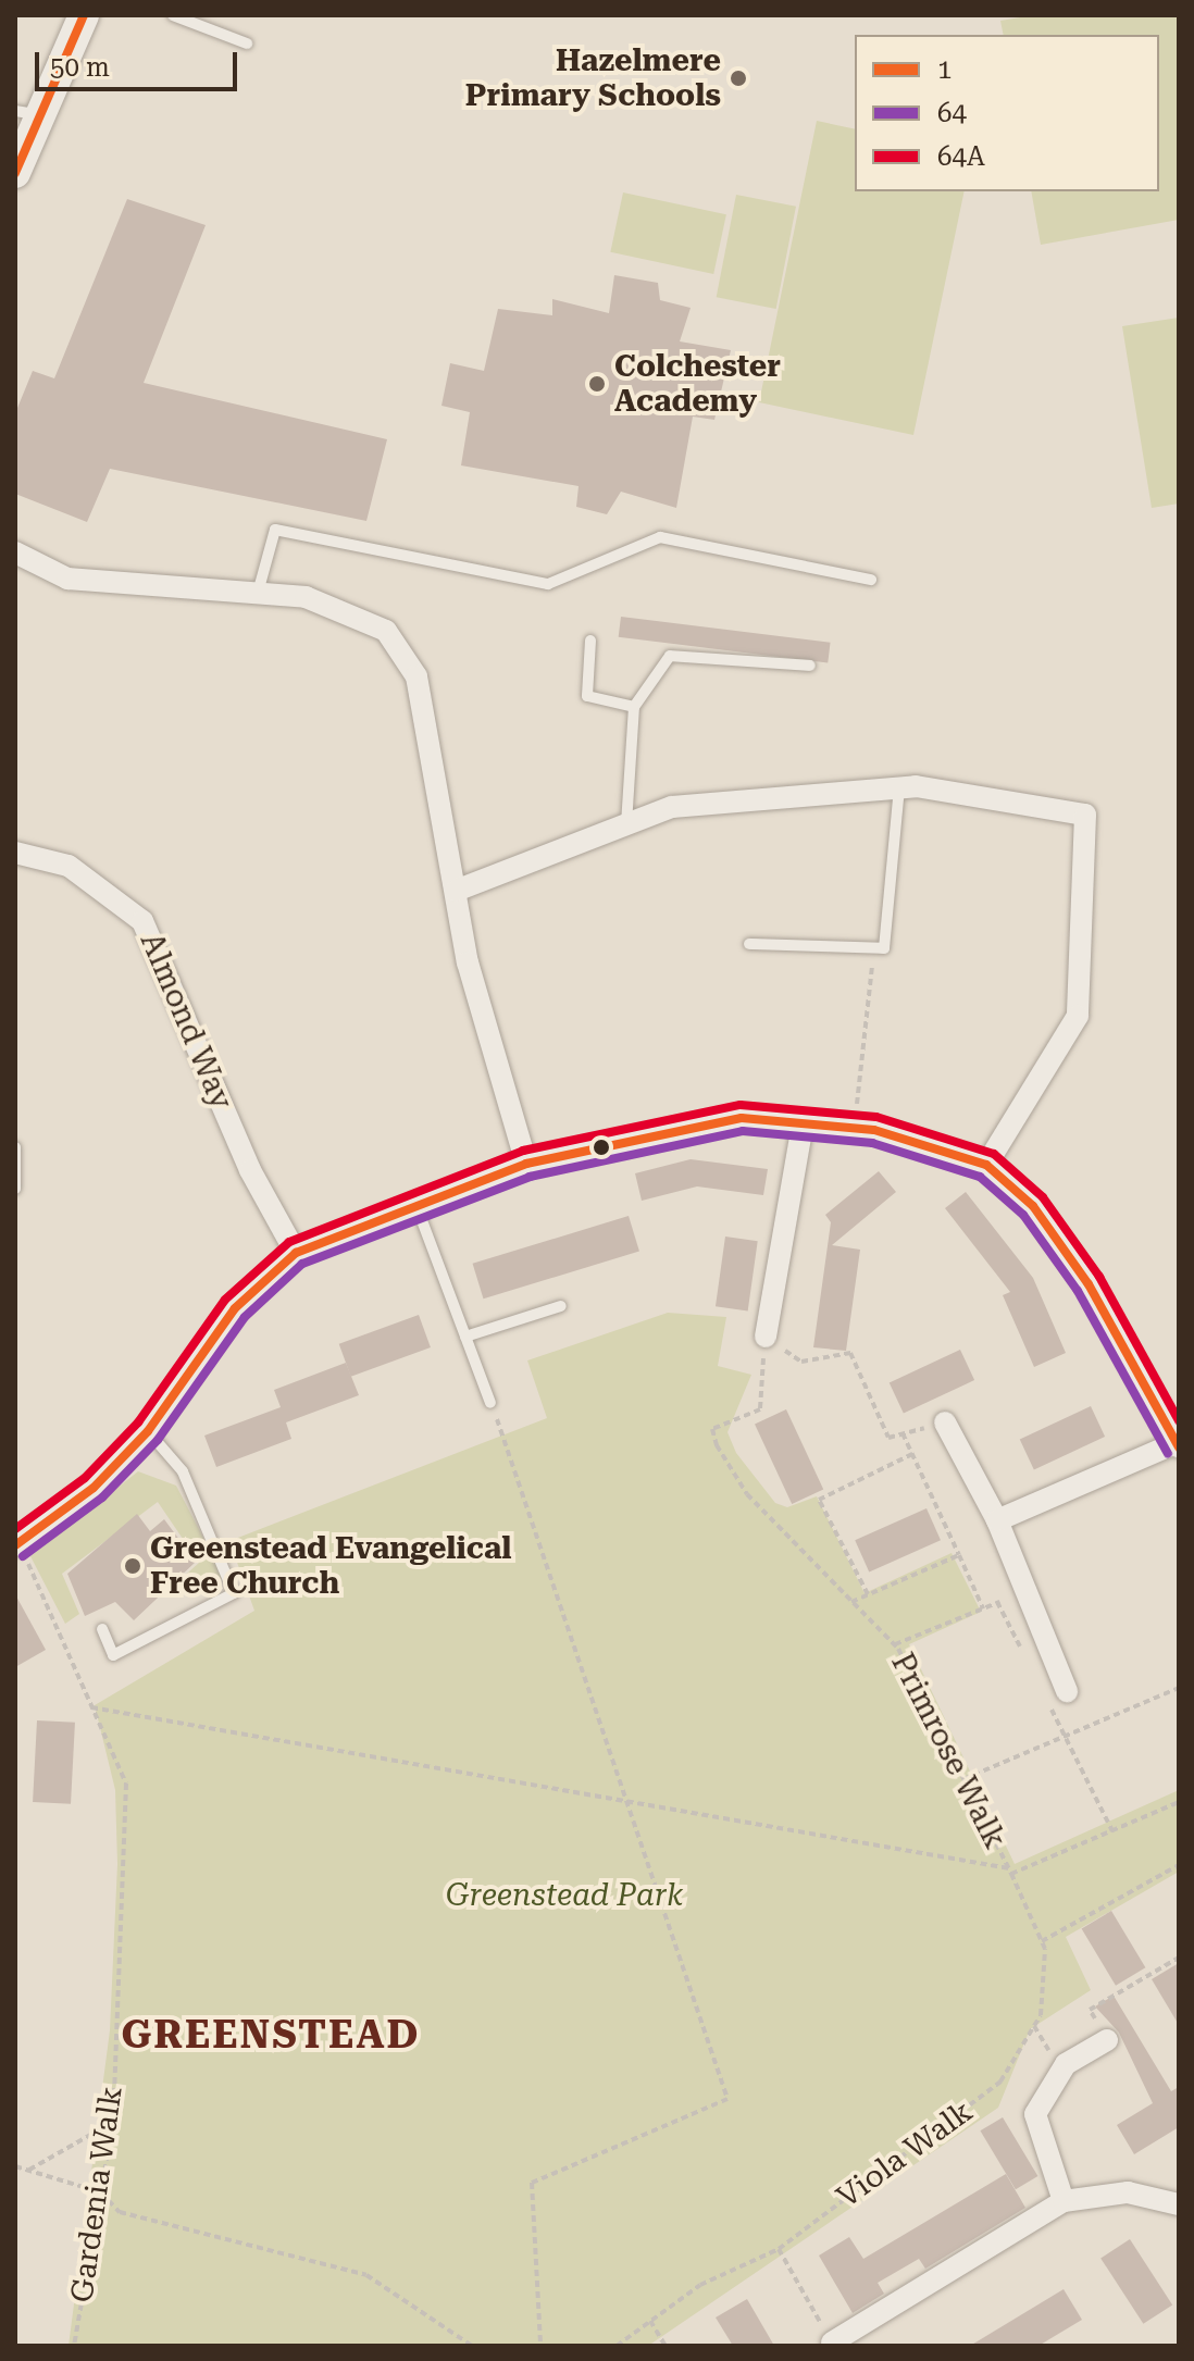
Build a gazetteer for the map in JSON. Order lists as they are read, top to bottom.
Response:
{
  "streets": {
    "street": ["Almond Way"],
    "path": ["Primrose Walk", "Viola Walk", "Gardenia Walk"]
  },
  "crossings": [
    ["Primrose Walk", "Viola Walk"]
  ],
  "districts": ["GREENSTEAD"],
  "parks": ["Greenstead Park"],
  "places": ["Hazelmere Primary Schools", "Colchester Academy", "Greenstead Evangelical Free Church"],
  "lines": ["transit line 1", "transit line 64A", "transit line 64"],
  "legend": ["1", "64", "64A"],
  "scale_bar": "50 m"
}
